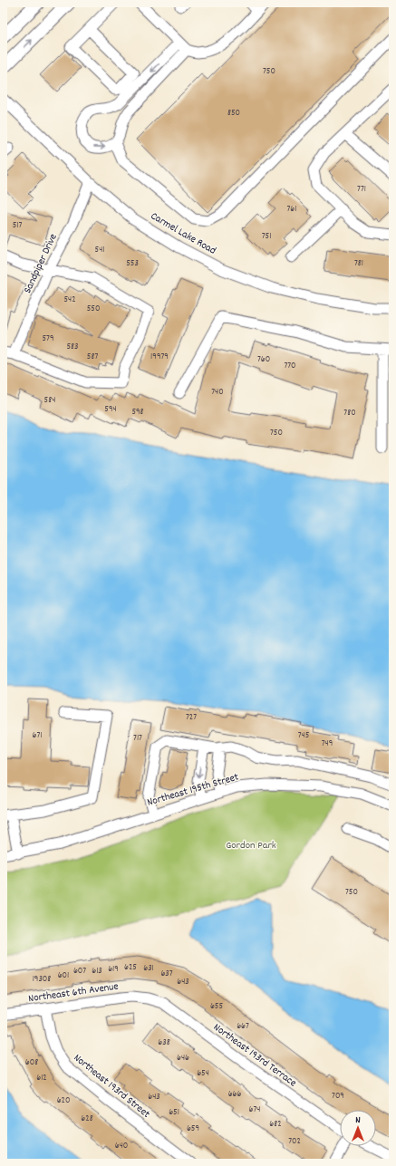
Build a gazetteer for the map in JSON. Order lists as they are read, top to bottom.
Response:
{
  "streets": {
    "street": [
      "Carmel Lake Road",
      "Sandpiper Drive",
      "Northeast 195th Street",
      "Northeast 6th Avenue",
      "Northeast 193rd Terrace",
      "Northeast 193rd Street"
    ]
  },
  "crossings": [
    ["Carmel Lake Road", "Sandpiper Drive"],
    ["Northeast 6th Avenue", "Northeast 193rd Terrace"],
    ["Northeast 6th Avenue", "Northeast 193rd Street"]
  ],
  "parks": ["Gordon Park"],
  "house_numbers": [
    "750",
    "850",
    "771",
    "761",
    "517",
    "751",
    "541",
    "553",
    "781",
    "542",
    "550",
    "579",
    "583",
    "587",
    "19979",
    "760",
    "770",
    "740",
    "584",
    "594",
    "598",
    "780",
    "750",
    "727",
    "671",
    "745",
    "717",
    "749",
    "750",
    "625",
    "631",
    "619",
    "607",
    "613",
    "637",
    "601",
    "19308",
    "643",
    "655",
    "667",
    "638",
    "646",
    "608",
    "654",
    "612",
    "666",
    "709",
    "643",
    "620",
    "674",
    "651",
    "628",
    "682",
    "659",
    "702",
    "640"
  ],
  "north": "top"
}
